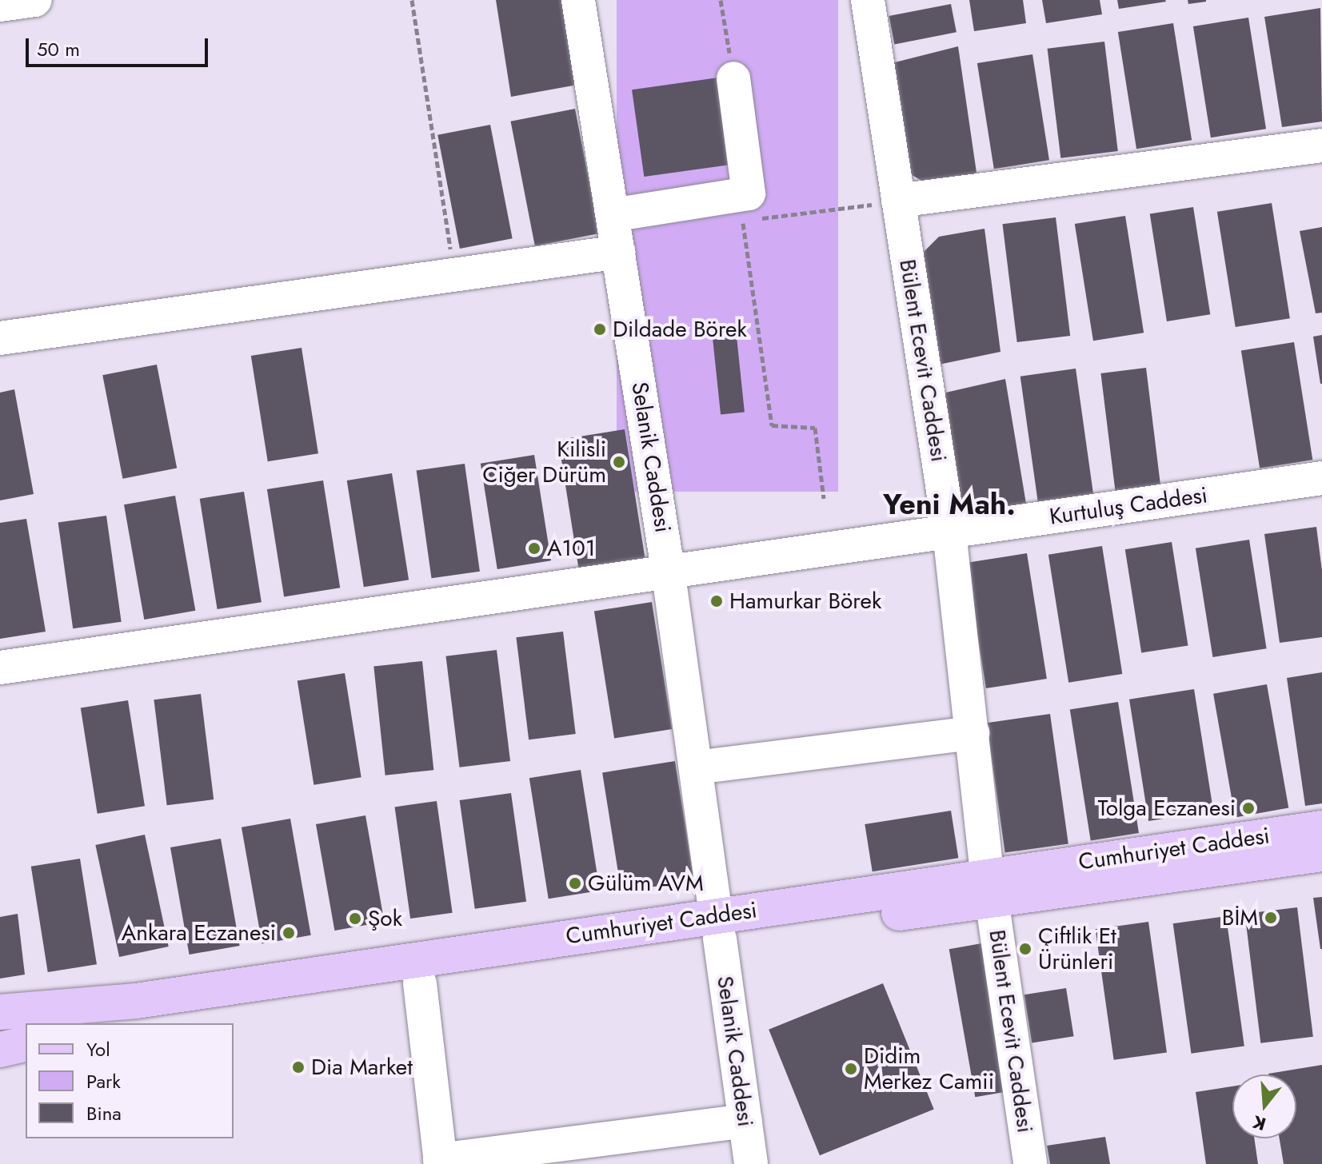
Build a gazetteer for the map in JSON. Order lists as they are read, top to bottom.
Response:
{
  "streets": {
    "main road": ["Cumhuriyet Caddesi"],
    "street": ["Bülent Ecevit Caddesi", "Selanik Caddesi", "Kurtuluş Caddesi"]
  },
  "crossings": [
    ["Bülent Ecevit Caddesi", "Kurtuluş Caddesi"],
    ["Bülent Ecevit Caddesi", "Cumhuriyet Caddesi"],
    ["Selanik Caddesi", "Kurtuluş Caddesi"],
    ["Selanik Caddesi", "Cumhuriyet Caddesi"]
  ],
  "districts": ["Yeni Mah."],
  "places": [
    "Dildade Börek",
    "Kilisli Ciğer Dürüm",
    "A101",
    "Hamurkar Börek",
    "Tolga Eczanesi",
    "Gülüm AVM",
    "BİM",
    "Şok",
    "Ankara Eczanesi",
    "Çiftlik Et Ürünleri",
    "Dia Market",
    "Didim Merkez Camii"
  ],
  "legend": ["Yol", "Park", "Bina"],
  "scale_bar": "50 m",
  "north": "bottom"
}
